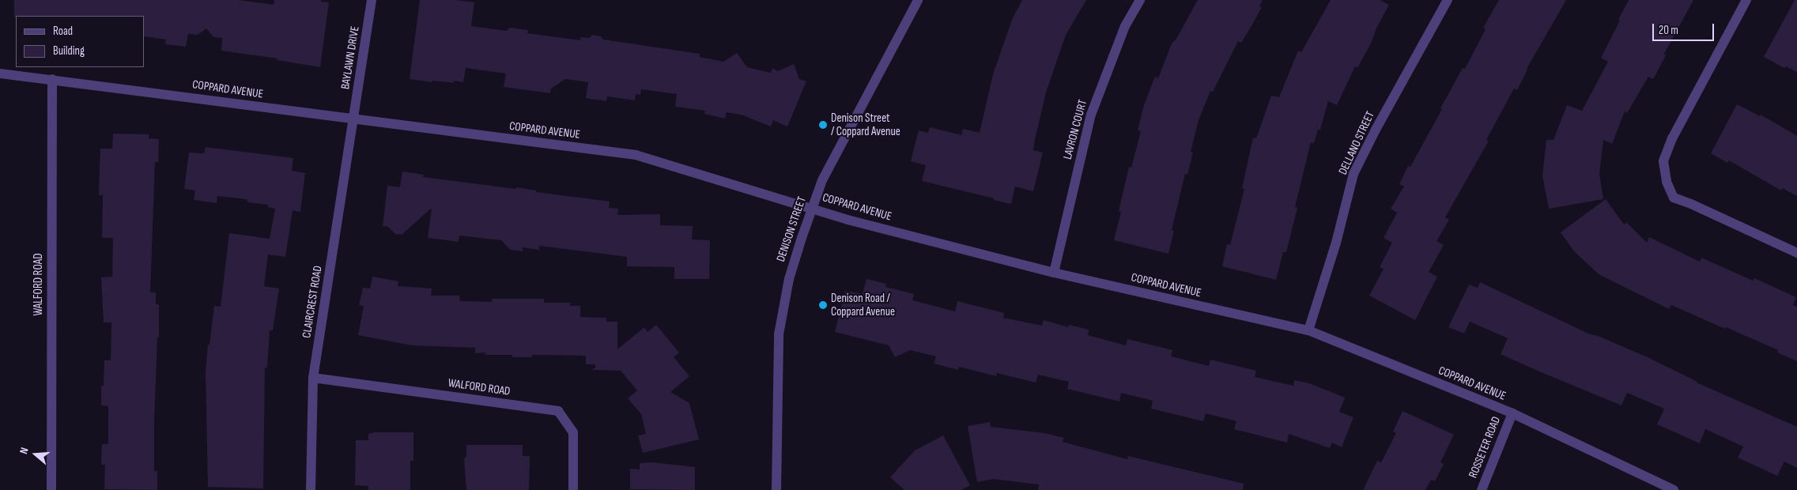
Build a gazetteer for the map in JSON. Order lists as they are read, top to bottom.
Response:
{
  "streets": {
    "street": [
      "BAYLAWN DRIVE",
      "COPPARD AVENUE",
      "LAVRON COURT",
      "DELLANO STREET",
      "DENISON STREET",
      "WALFORD ROAD",
      "CLAIRCREST ROAD",
      "ROSSETER ROAD"
    ]
  },
  "crossings": [
    ["BAYLAWN DRIVE", "COPPARD AVENUE"],
    ["BAYLAWN DRIVE", "CLAIRCREST ROAD"],
    ["COPPARD AVENUE", "LAVRON COURT"],
    ["COPPARD AVENUE", "DELLANO STREET"],
    ["COPPARD AVENUE", "DENISON STREET"],
    ["COPPARD AVENUE", "WALFORD ROAD"],
    ["COPPARD AVENUE", "CLAIRCREST ROAD"],
    ["COPPARD AVENUE", "ROSSETER ROAD"],
    ["WALFORD ROAD", "CLAIRCREST ROAD"]
  ],
  "places": ["Denison Street / Coppard Avenue", "Denison Road / Coppard Avenue"],
  "legend": ["Road", "Building"],
  "scale_bar": "20 m",
  "north": "left"
}
